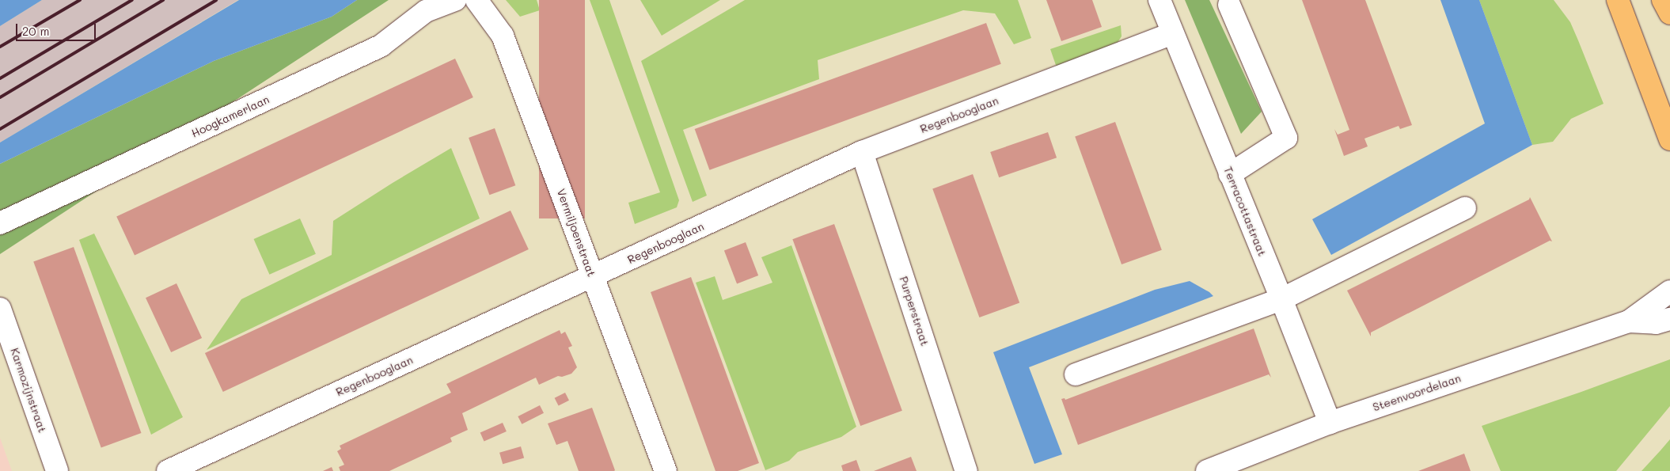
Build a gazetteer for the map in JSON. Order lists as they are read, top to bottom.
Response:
{
  "streets": {
    "street": [
      "Regenbooglaan",
      "Hoogkamerlaan",
      "Terracottastraat",
      "Vermiljoenstraat",
      "Purperstraat",
      "Karmozijnstraat",
      "Steenvoordelaan"
    ]
  },
  "crossings": [
    ["Regenbooglaan", "Terracottastraat"],
    ["Regenbooglaan", "Vermiljoenstraat"],
    ["Regenbooglaan", "Purperstraat"],
    ["Terracottastraat", "Steenvoordelaan"]
  ],
  "scale_bar": "20 m"
}
